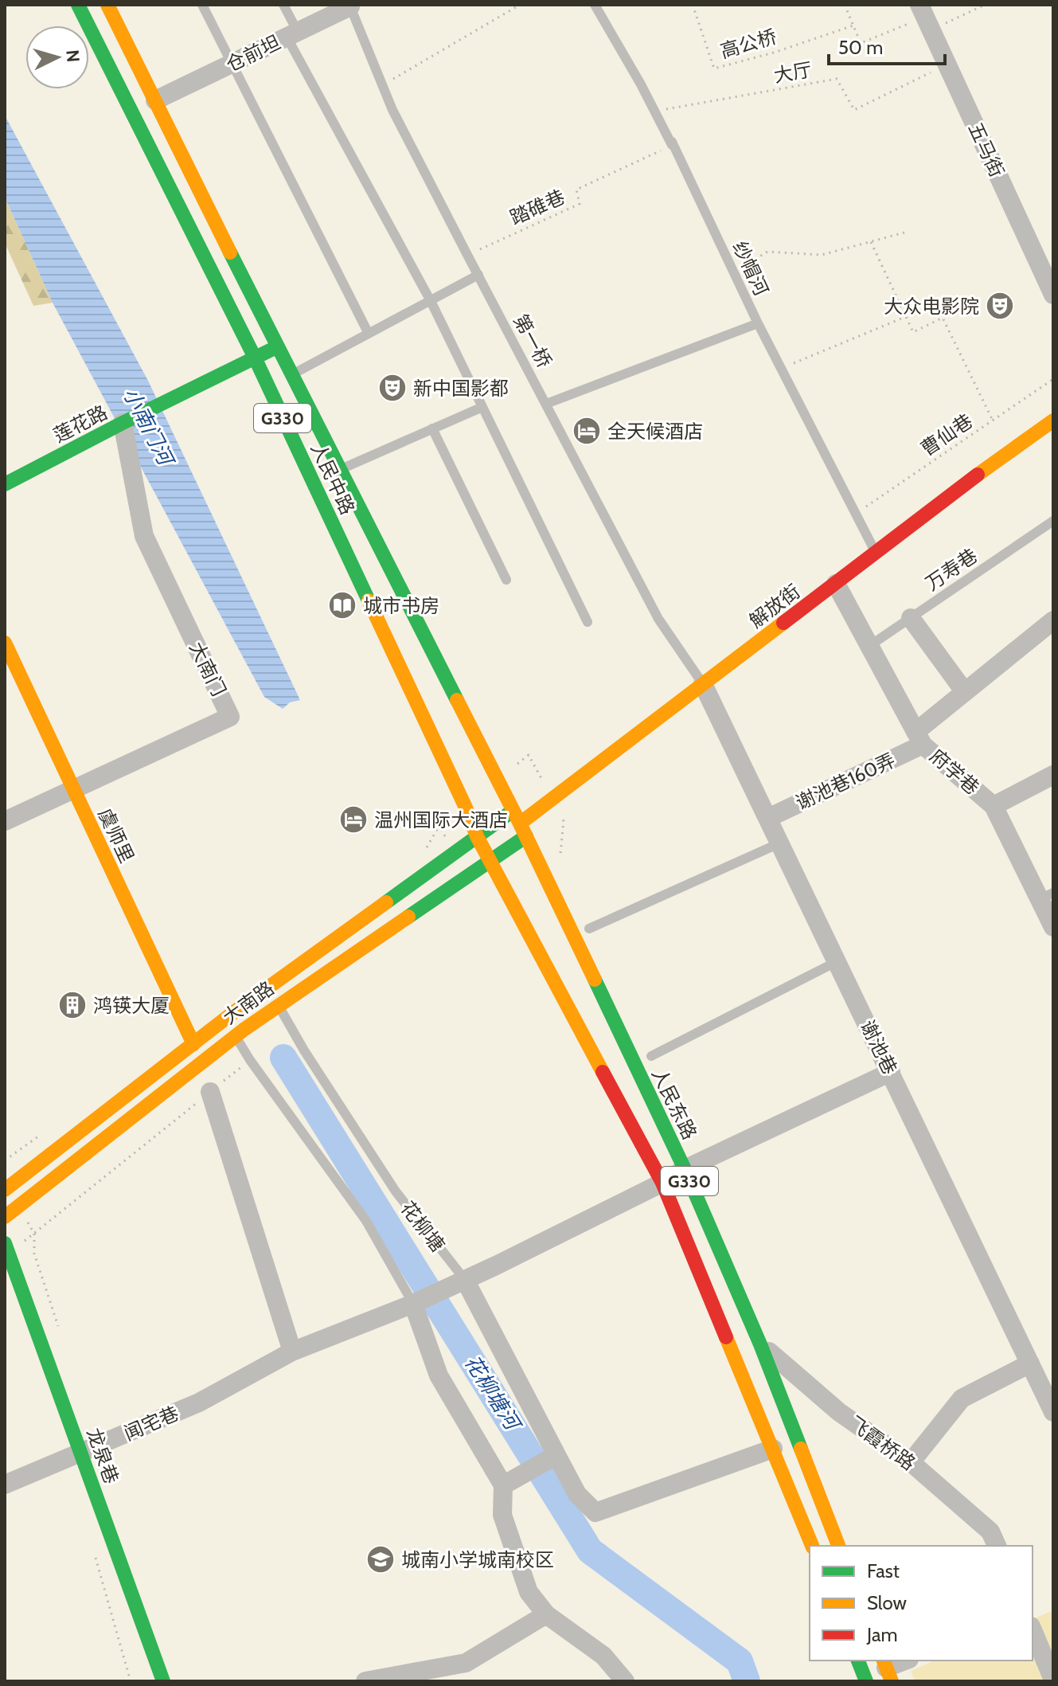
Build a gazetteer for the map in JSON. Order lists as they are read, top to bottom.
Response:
{
  "streets": {
    "main road": [
      "G330",
      "莲花路",
      "人民中路",
      "解放街",
      "虞师里",
      "大南路",
      "人民东路",
      "龙泉巷"
    ],
    "street": [
      "仓前坦",
      "五马街",
      "大南门",
      "府学巷",
      "谢池巷160弄",
      "谢池巷",
      "花柳塘",
      "闻宅巷",
      "飞霞桥路"
    ],
    "lane": ["纱帽河", "第一桥", "万寿巷"],
    "path": [
      "高公桥",
      "大厅",
      "踏碓巷",
      "曹仙巷"
    ]
  },
  "crossings": [
    ["仓前坦", "第一桥"],
    ["仓前坦", "人民中路"],
    ["大厅", "五马街"],
    ["大厅", "纱帽河"],
    ["踏碓巷", "纱帽河"],
    ["踏碓巷", "第一桥"],
    ["纱帽河", "曹仙巷"],
    ["纱帽河", "解放街"],
    ["第一桥", "解放街"],
    ["第一桥", "谢池巷"],
    ["G330", "人民中路"],
    ["G330", "大南路"],
    ["G330", "花柳塘"],
    ["G330", "闻宅巷"],
    ["莲花路", "人民中路"],
    ["莲花路", "大南门"],
    ["人民中路", "解放街"],
    ["人民中路", "大南路"],
    ["人民中路", "人民东路"],
    ["万寿巷", "府学巷"],
    ["解放街", "府学巷"],
    ["解放街", "大南路"],
    ["解放街", "谢池巷"],
    ["解放街", "人民东路"],
    ["大南门", "虞师里"],
    ["府学巷", "谢池巷160弄"],
    ["谢池巷160弄", "谢池巷"],
    ["虞师里", "大南路"],
    ["大南路", "人民东路"],
    ["大南路", "花柳塘"],
    ["谢池巷", "闻宅巷"],
    ["人民东路", "闻宅巷"],
    ["人民东路", "飞霞桥路"],
    ["花柳塘", "闻宅巷"],
    ["闻宅巷", "龙泉巷"]
  ],
  "water": ["小南门河", "花柳塘河"],
  "places": {
    "theatre": ["大众电影院", "新中国影都"],
    "hotel": ["全天候酒店", "温州国际大酒店"],
    "library": ["城市书房"],
    "building": ["鸿锳大厦"],
    "school or university": ["城南小学城南校区"]
  },
  "legend": ["Fast", "Slow", "Jam"],
  "scale_bar": "50 m",
  "north": "right"
}
